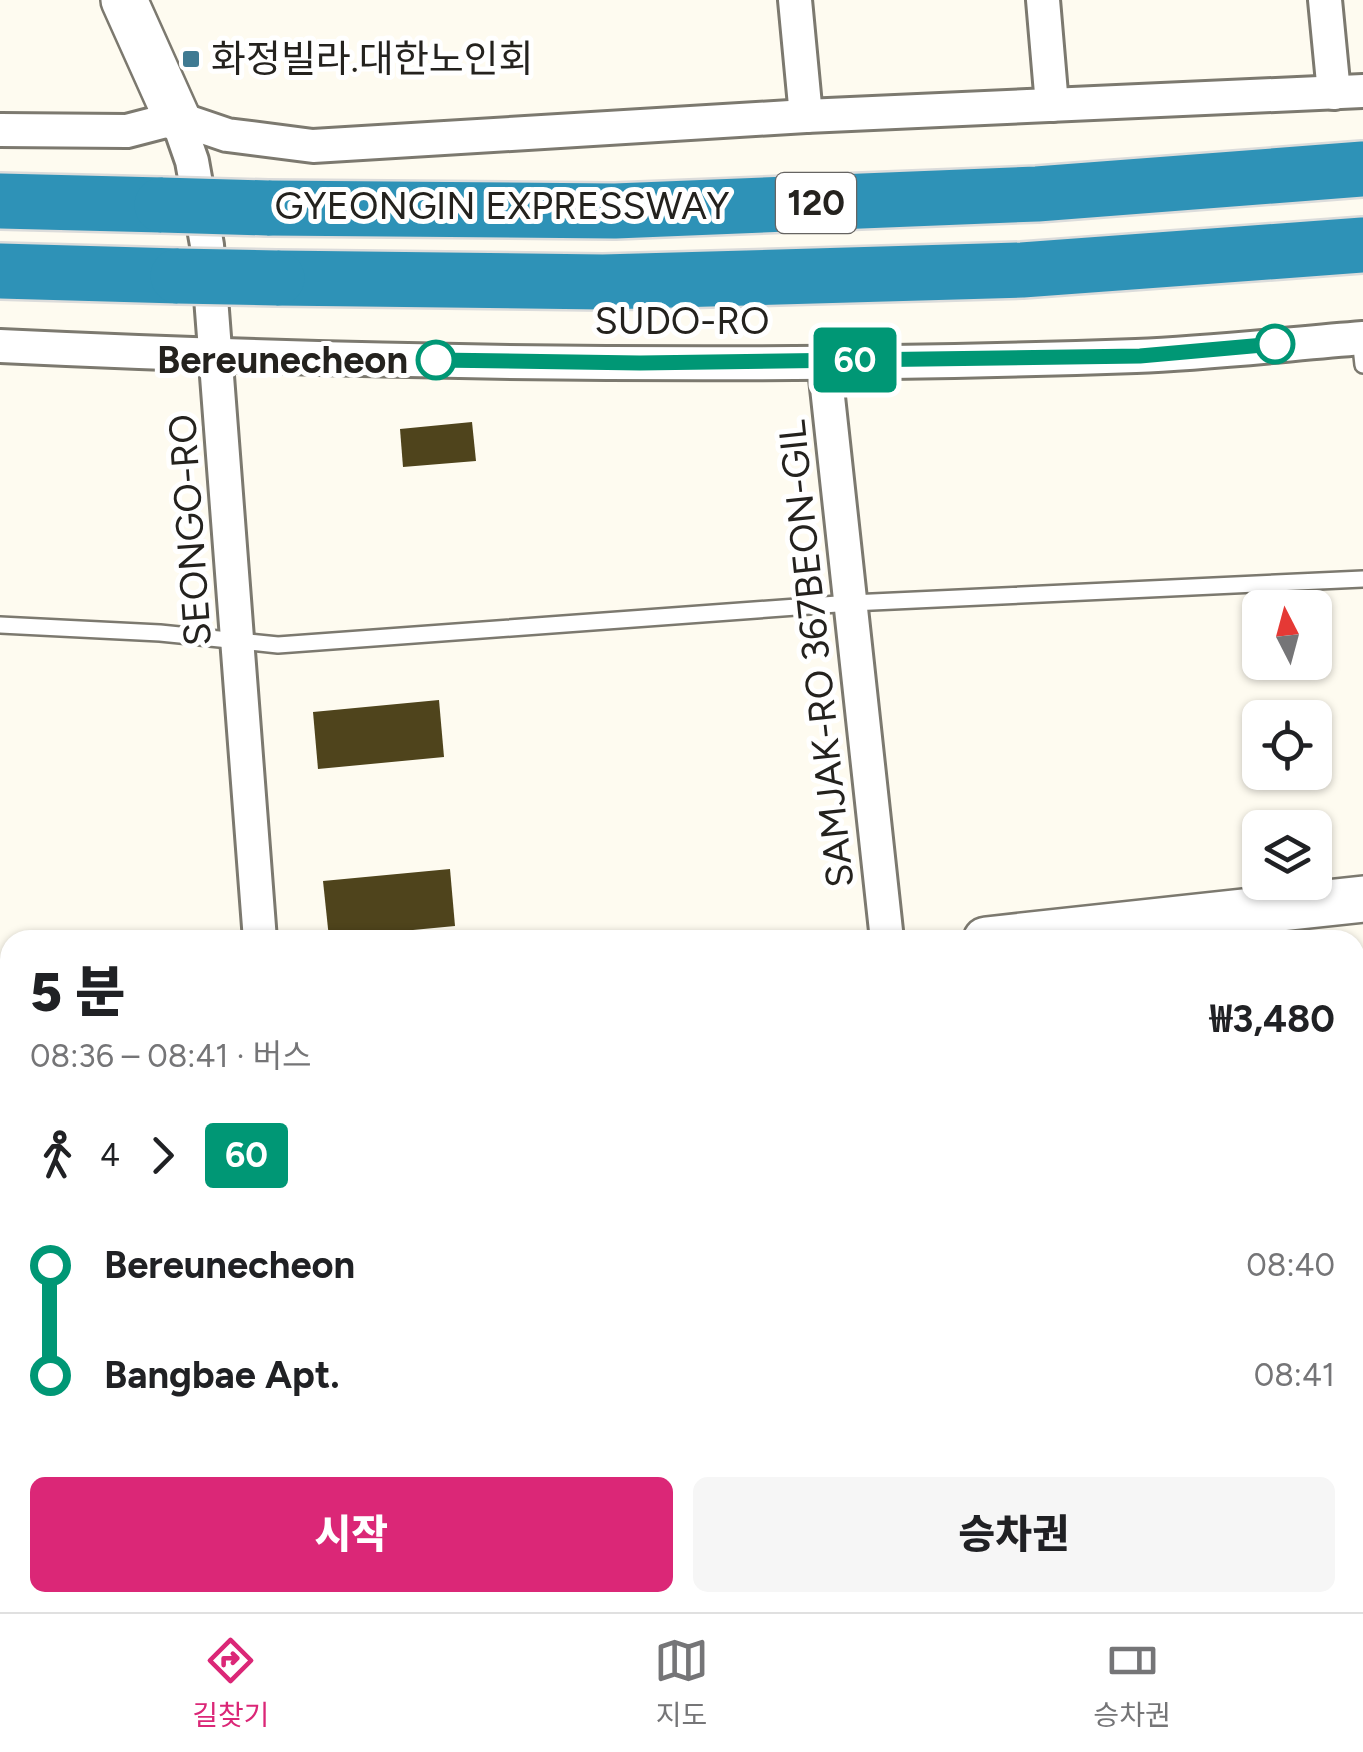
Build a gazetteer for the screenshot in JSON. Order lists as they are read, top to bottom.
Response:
{
  "streets": {
    "highway": ["120", "GYEONGIN EXPRESSWAY"],
    "street": ["SUDO-RO", "SEONGO-RO", "SAMJAK-RO 367BEON-GIL"]
  },
  "crossings": [
    ["SUDO-RO", "SEONGO-RO"],
    ["SUDO-RO", "SAMJAK-RO 367BEON-GIL"]
  ],
  "places": {
    "transit": ["화정빌라.대한노인회"],
    "other": ["Bereunecheon"]
  },
  "lines": ["bus line 60"],
  "north": "top",
  "page": {
    "on_map": "60",
    "heading": ["5 분", "08:36 – 08:41 · 버스", "₩3,480"],
    "legs": ["4", "60"],
    "list": [
      {
        "name": "Bereunecheon",
        "value": "08:40"
      },
      {
        "name": "Bangbae Apt.",
        "value": "08:41"
      }
    ],
    "buttons": ["시작", "승차권"],
    "tabs": ["길찾기", "지도", "승차권"]
  }
}
